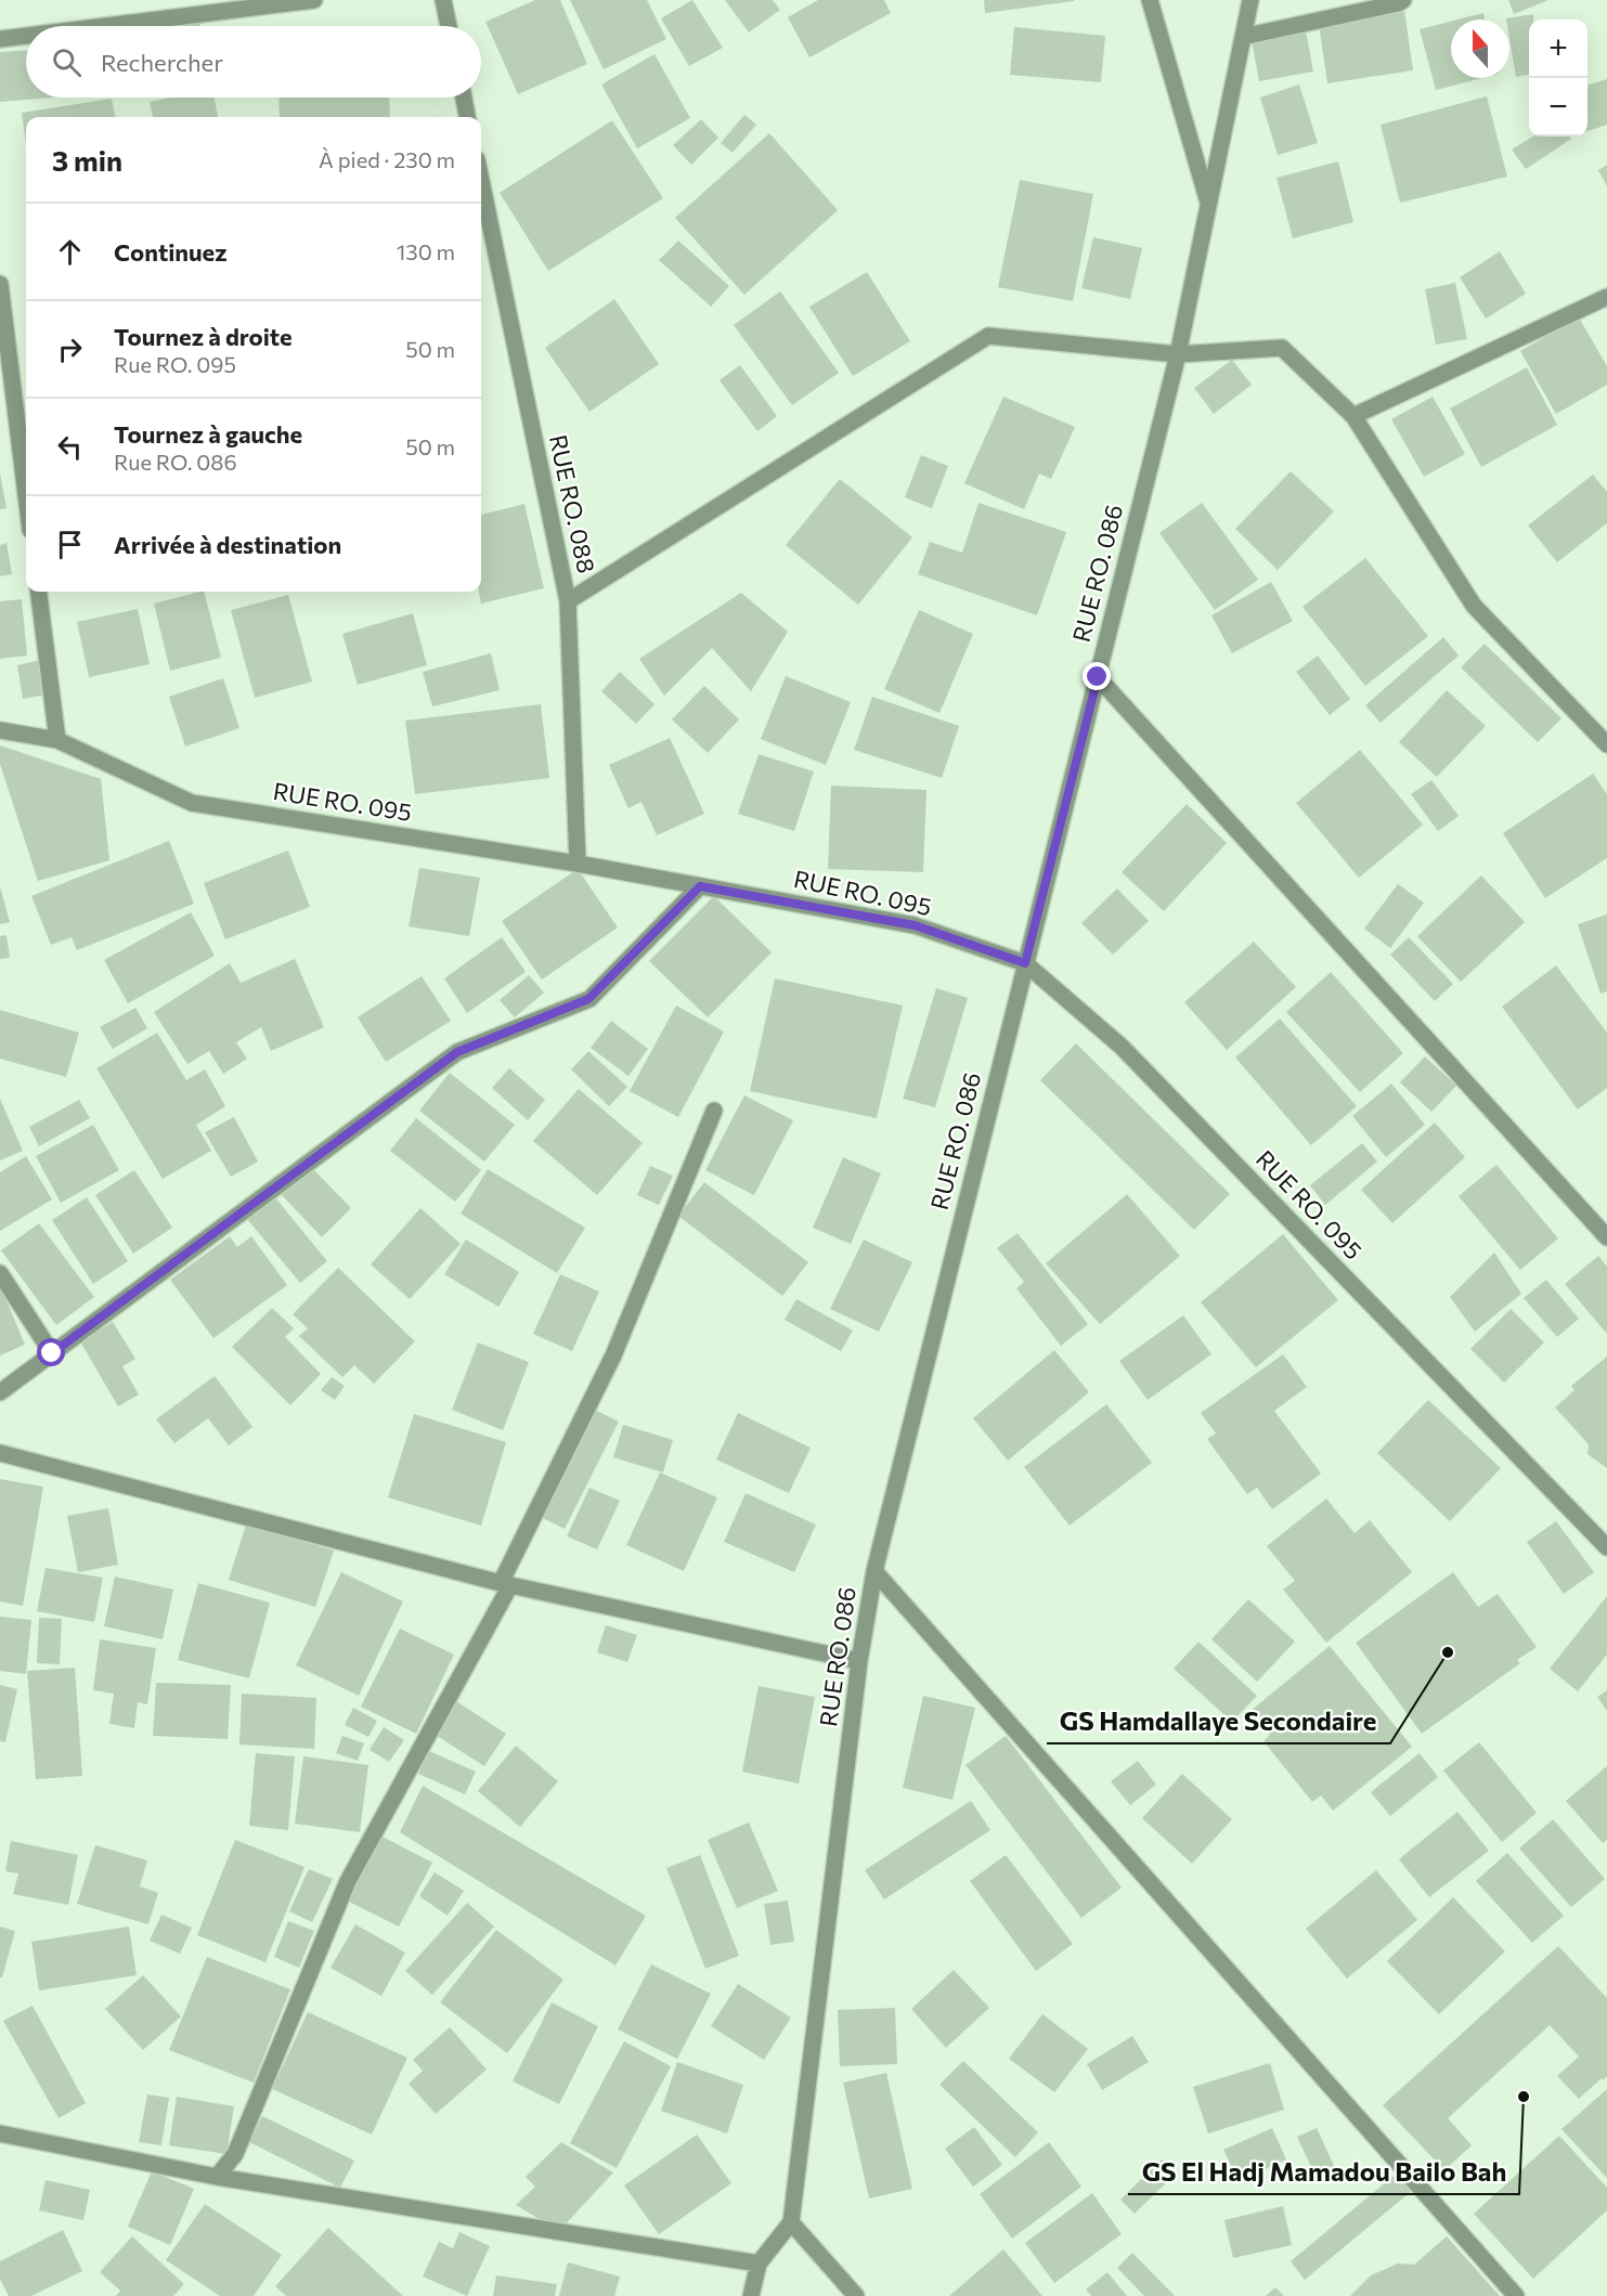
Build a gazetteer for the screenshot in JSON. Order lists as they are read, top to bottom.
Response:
{
  "streets": {
    "street": ["RUE RO. 088", "RUE RO. 086", "RUE RO. 095"]
  },
  "crossings": [
    ["RUE RO. 088", "RUE RO. 095"],
    ["RUE RO. 086", "RUE RO. 095"]
  ],
  "places": ["GS Hamdallaye Secondaire", "GS El Hadj Mamadou Bailo Bah"],
  "north": "top",
  "page": {
    "map_buttons": ["+", "−"],
    "search": "Rechercher",
    "heading": ["3 min", "À pied · 230 m"],
    "list": [
      ["Continuez", "130 m"],
      ["Tournez à droite", "Rue RO. 095", "50 m"],
      ["Tournez à gauche", "Rue RO. 086", "50 m"],
      "Arrivée à destination"
    ]
  }
}
